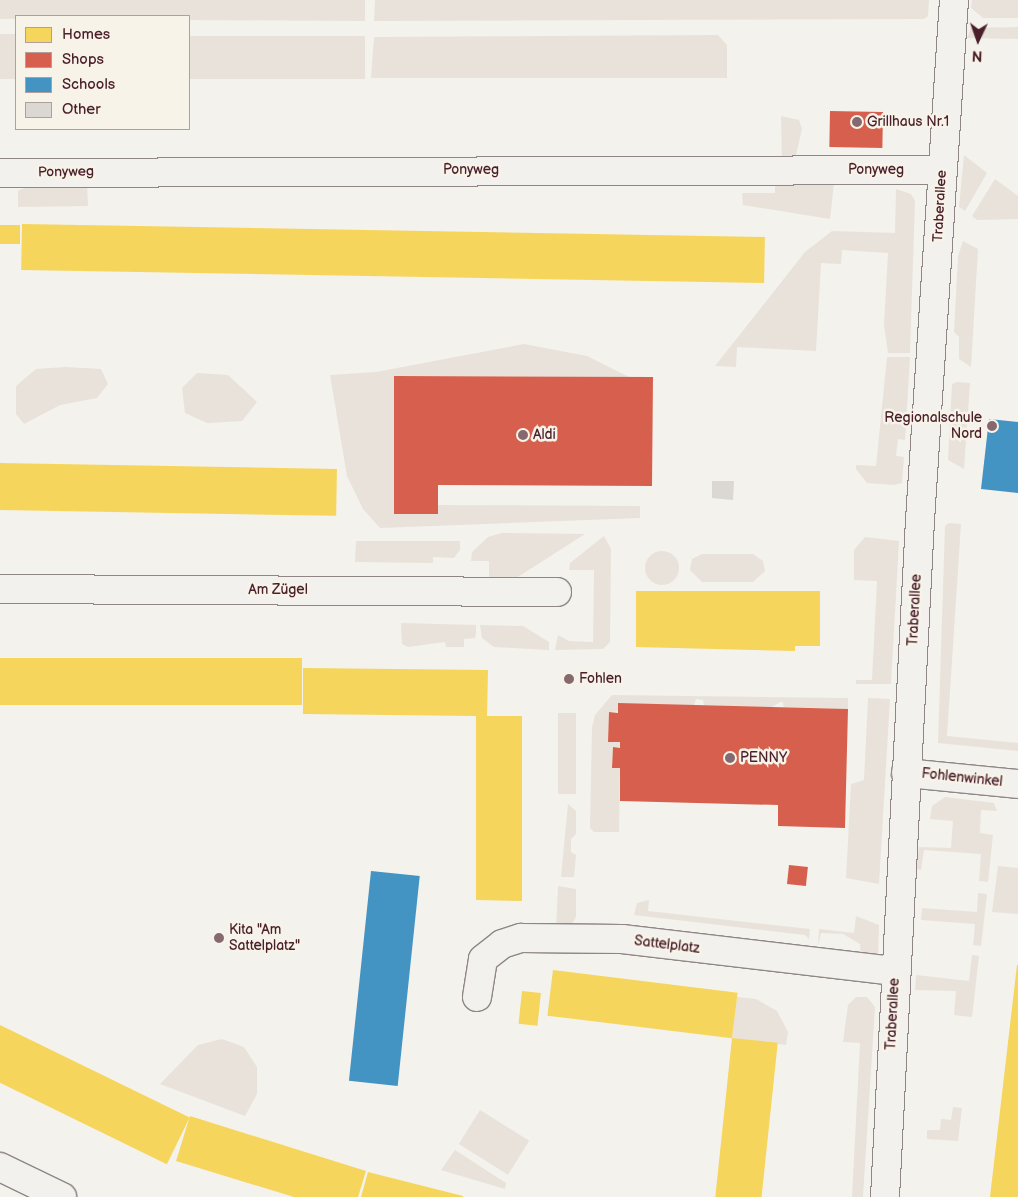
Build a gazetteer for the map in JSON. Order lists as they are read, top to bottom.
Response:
{
  "streets": {
    "street": [
      "Ponyweg",
      "Traberallee",
      "Am Zügel",
      "Fohlenwinkel",
      "Sattelplatz"
    ]
  },
  "crossings": [
    ["Ponyweg", "Traberallee"],
    ["Traberallee", "Fohlenwinkel"],
    ["Traberallee", "Sattelplatz"]
  ],
  "places": [
    "Grillhaus Nr.1",
    "Regionalschule Nord",
    "Aldi",
    "Fohlen",
    "PENNY",
    "Kita \"Am Sattelplatz\""
  ],
  "legend": [
    "Homes",
    "Shops",
    "Schools",
    "Other"
  ],
  "north": "bottom"
}
